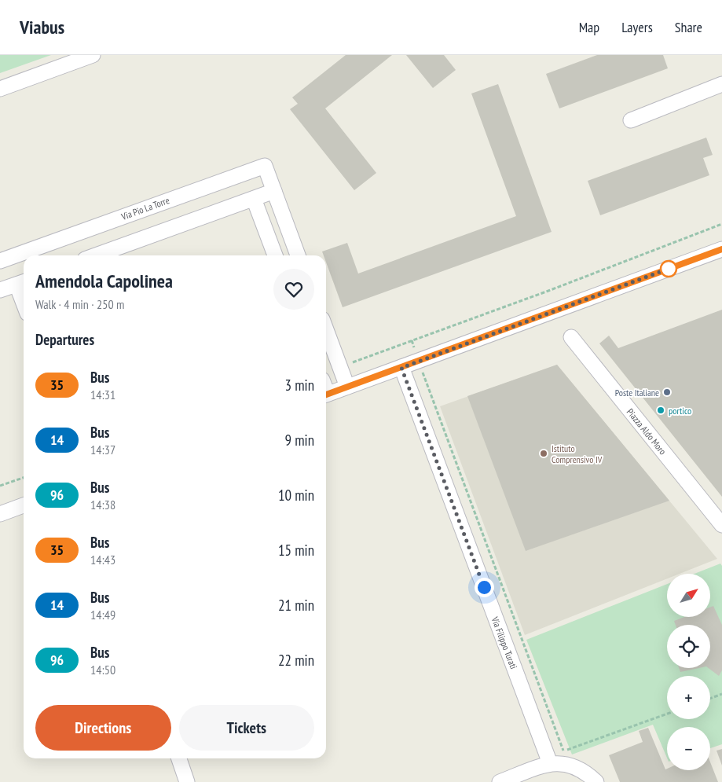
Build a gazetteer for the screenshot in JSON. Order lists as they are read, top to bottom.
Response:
{
  "streets": {
    "street": ["Via Pio La Torre", "Piazza Aldo Moro", "Via Filippo Turati"]
  },
  "places": ["Poste Italiane", "portico", "Istituto Comprensivo IV"],
  "lines": ["bus line 35"],
  "north": "top right",
  "page": {
    "header": "Viabus",
    "nav": ["Map", "Layers", "Share"],
    "heading": [
      ["Amendola Capolinea", "Walk · 4 min · 250 m"],
      "Departures"
    ],
    "list": [
      {
        "mark": "35",
        "name": "Bus",
        "note": "14:31",
        "value": "3 min"
      },
      {
        "mark": "14",
        "name": "Bus",
        "note": "14:37",
        "value": "9 min"
      },
      {
        "mark": "96",
        "name": "Bus",
        "note": "14:38",
        "value": "10 min"
      },
      {
        "mark": "35",
        "name": "Bus",
        "note": "14:43",
        "value": "15 min"
      },
      {
        "mark": "14",
        "name": "Bus",
        "note": "14:49",
        "value": "21 min"
      },
      {
        "mark": "96",
        "name": "Bus",
        "note": "14:50",
        "value": "22 min"
      }
    ],
    "map_buttons": ["+", "−"],
    "buttons": ["Directions", "Tickets"]
  }
}
